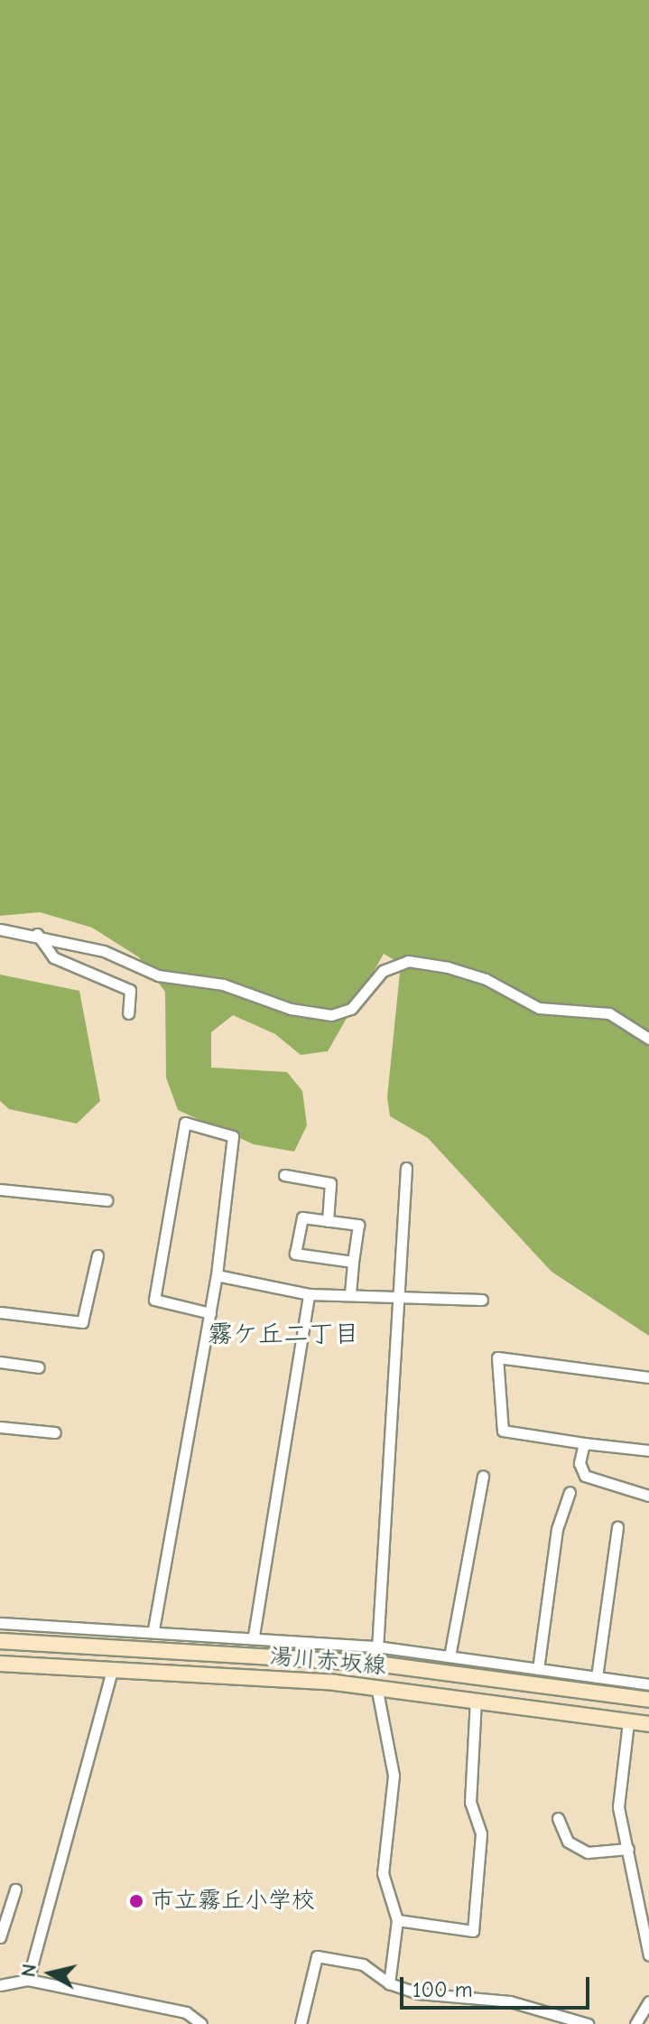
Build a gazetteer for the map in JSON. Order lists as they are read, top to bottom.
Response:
{
  "streets": {
    "main road": ["湯川赤坂線"]
  },
  "districts": ["霧ケ丘二丁目"],
  "places": ["市立霧丘小学校"],
  "scale_bar": "100 m",
  "north": "left"
}
